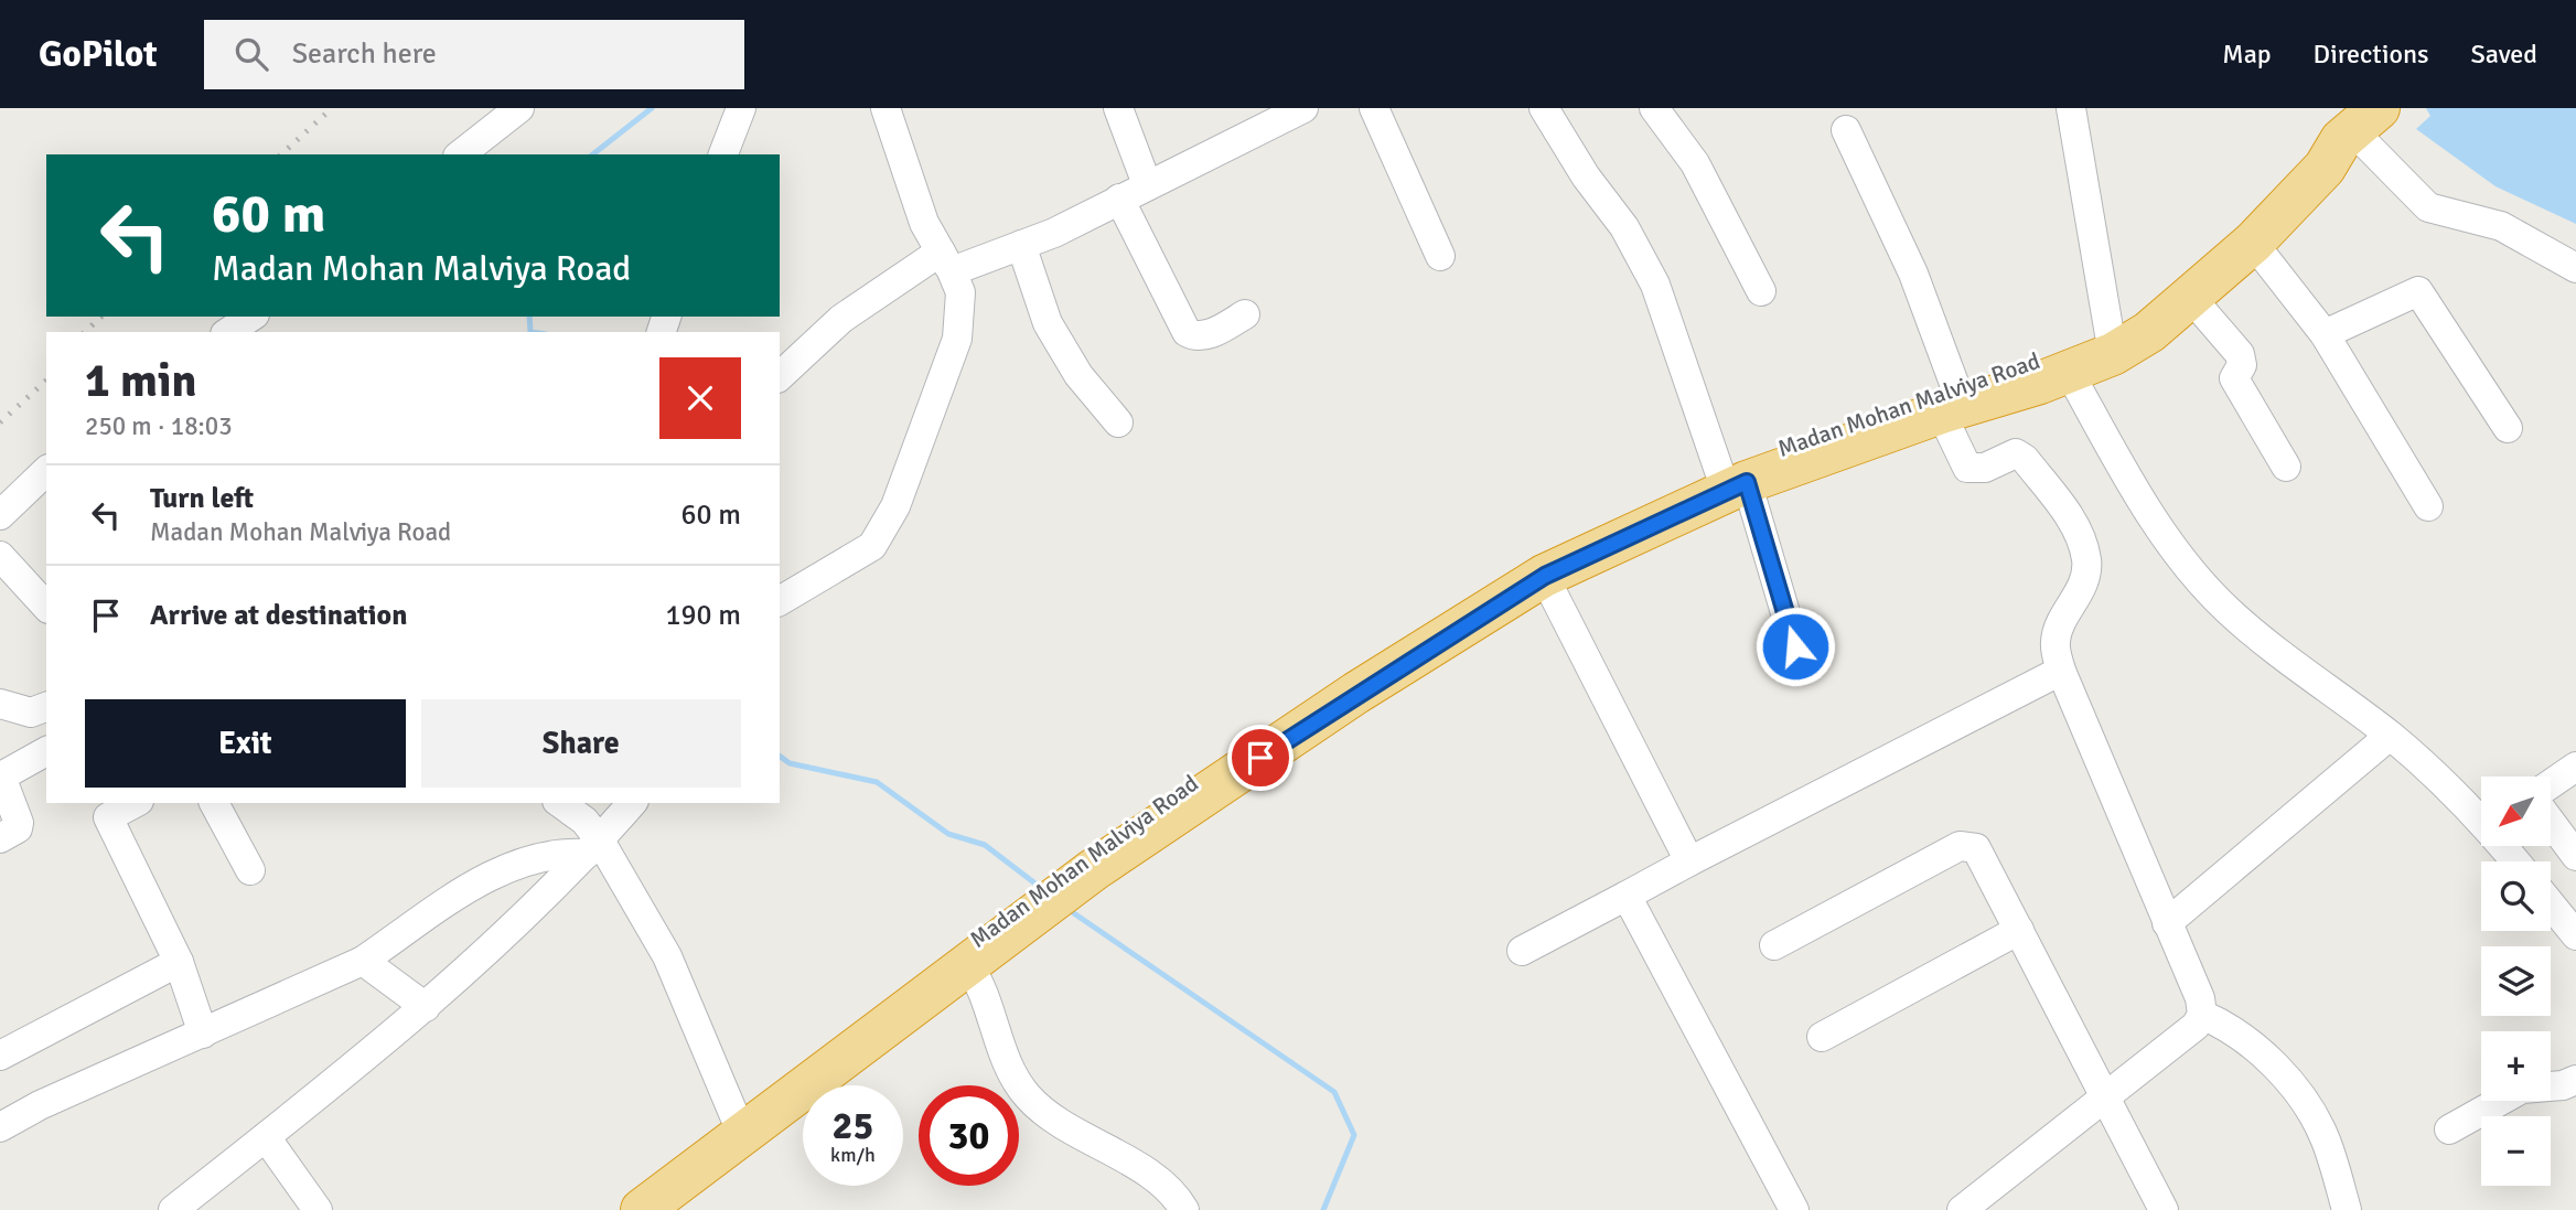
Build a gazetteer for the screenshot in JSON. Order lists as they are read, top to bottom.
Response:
{
  "streets": {
    "highway": ["Madan Mohan Malviya Road"]
  },
  "north": "bottom left",
  "page": {
    "header": "GoPilot",
    "search": "Search here",
    "nav": ["Map", "Directions", "Saved"],
    "turn": ["60 m", "Madan Mohan Malviya Road"],
    "heading": ["1 min", "250 m · 18:03"],
    "list": [
      {
        "name": "Turn left",
        "note": "Madan Mohan Malviya Road",
        "value": "60 m"
      },
      {
        "name": "Arrive at destination",
        "value": "190 m"
      }
    ],
    "buttons": ["Exit", "Share"],
    "map_buttons": ["+", "−"],
    "speed": "25 km/h",
    "limit": "30"
  }
}
